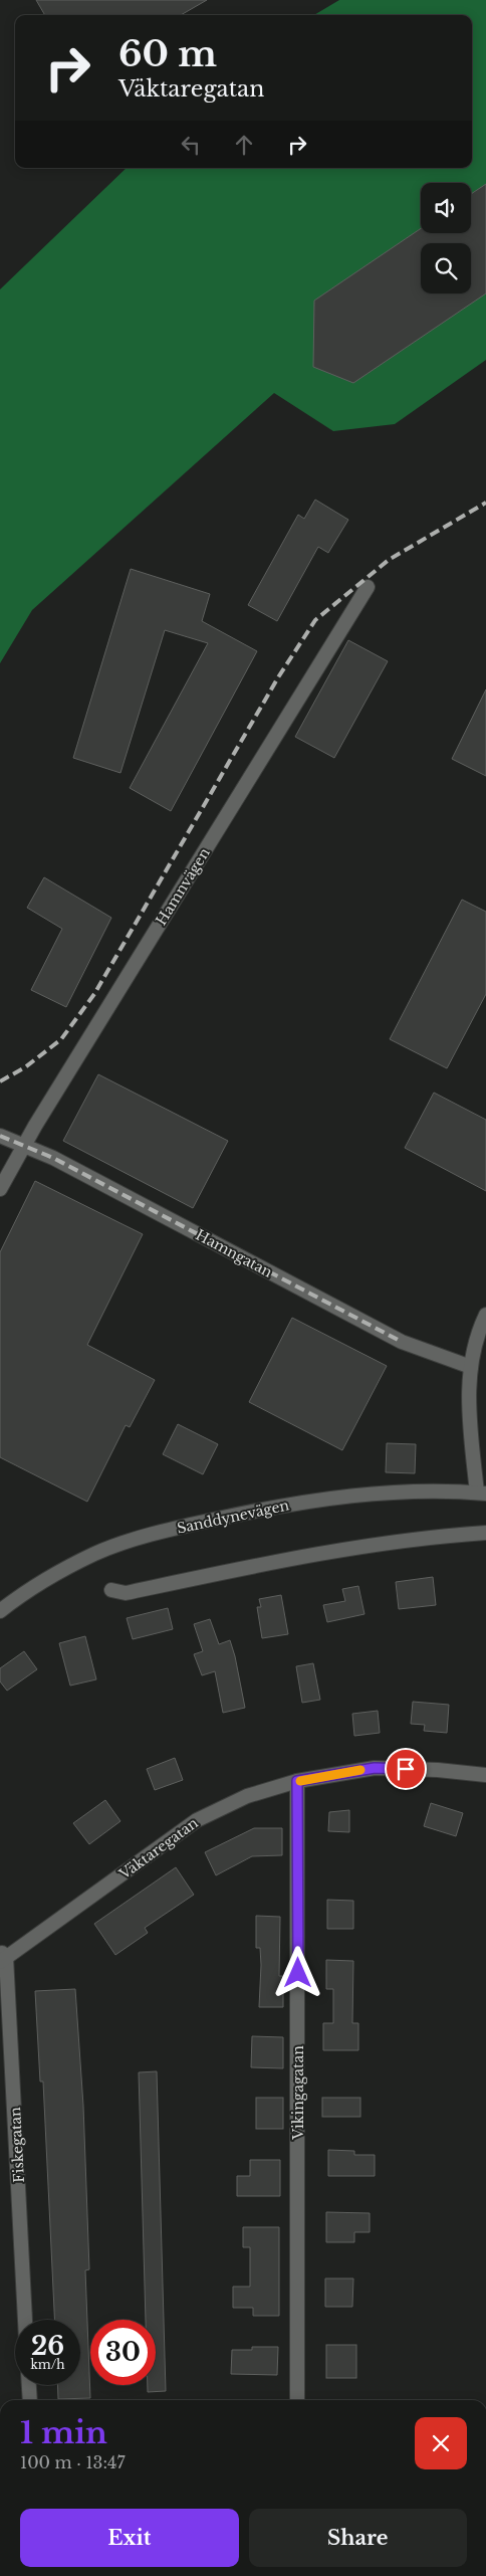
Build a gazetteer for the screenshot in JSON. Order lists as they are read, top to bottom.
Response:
{
  "streets": {
    "street": [
      "Hamnvägen",
      "Hamngatan",
      "Sanddynevägen",
      "Väktaregatan",
      "Vikingagatan",
      "Fiskegatan"
    ]
  },
  "crossings": [
    ["Hamnvägen", "Hamngatan"],
    ["Väktaregatan", "Vikingagatan"],
    ["Väktaregatan", "Fiskegatan"]
  ],
  "page": {
    "turn": ["60 m", "Väktaregatan"],
    "speed": "26 km/h",
    "limit": "30",
    "heading": ["1 min", "100 m · 13:47"],
    "buttons": ["Exit", "Share"]
  }
}
